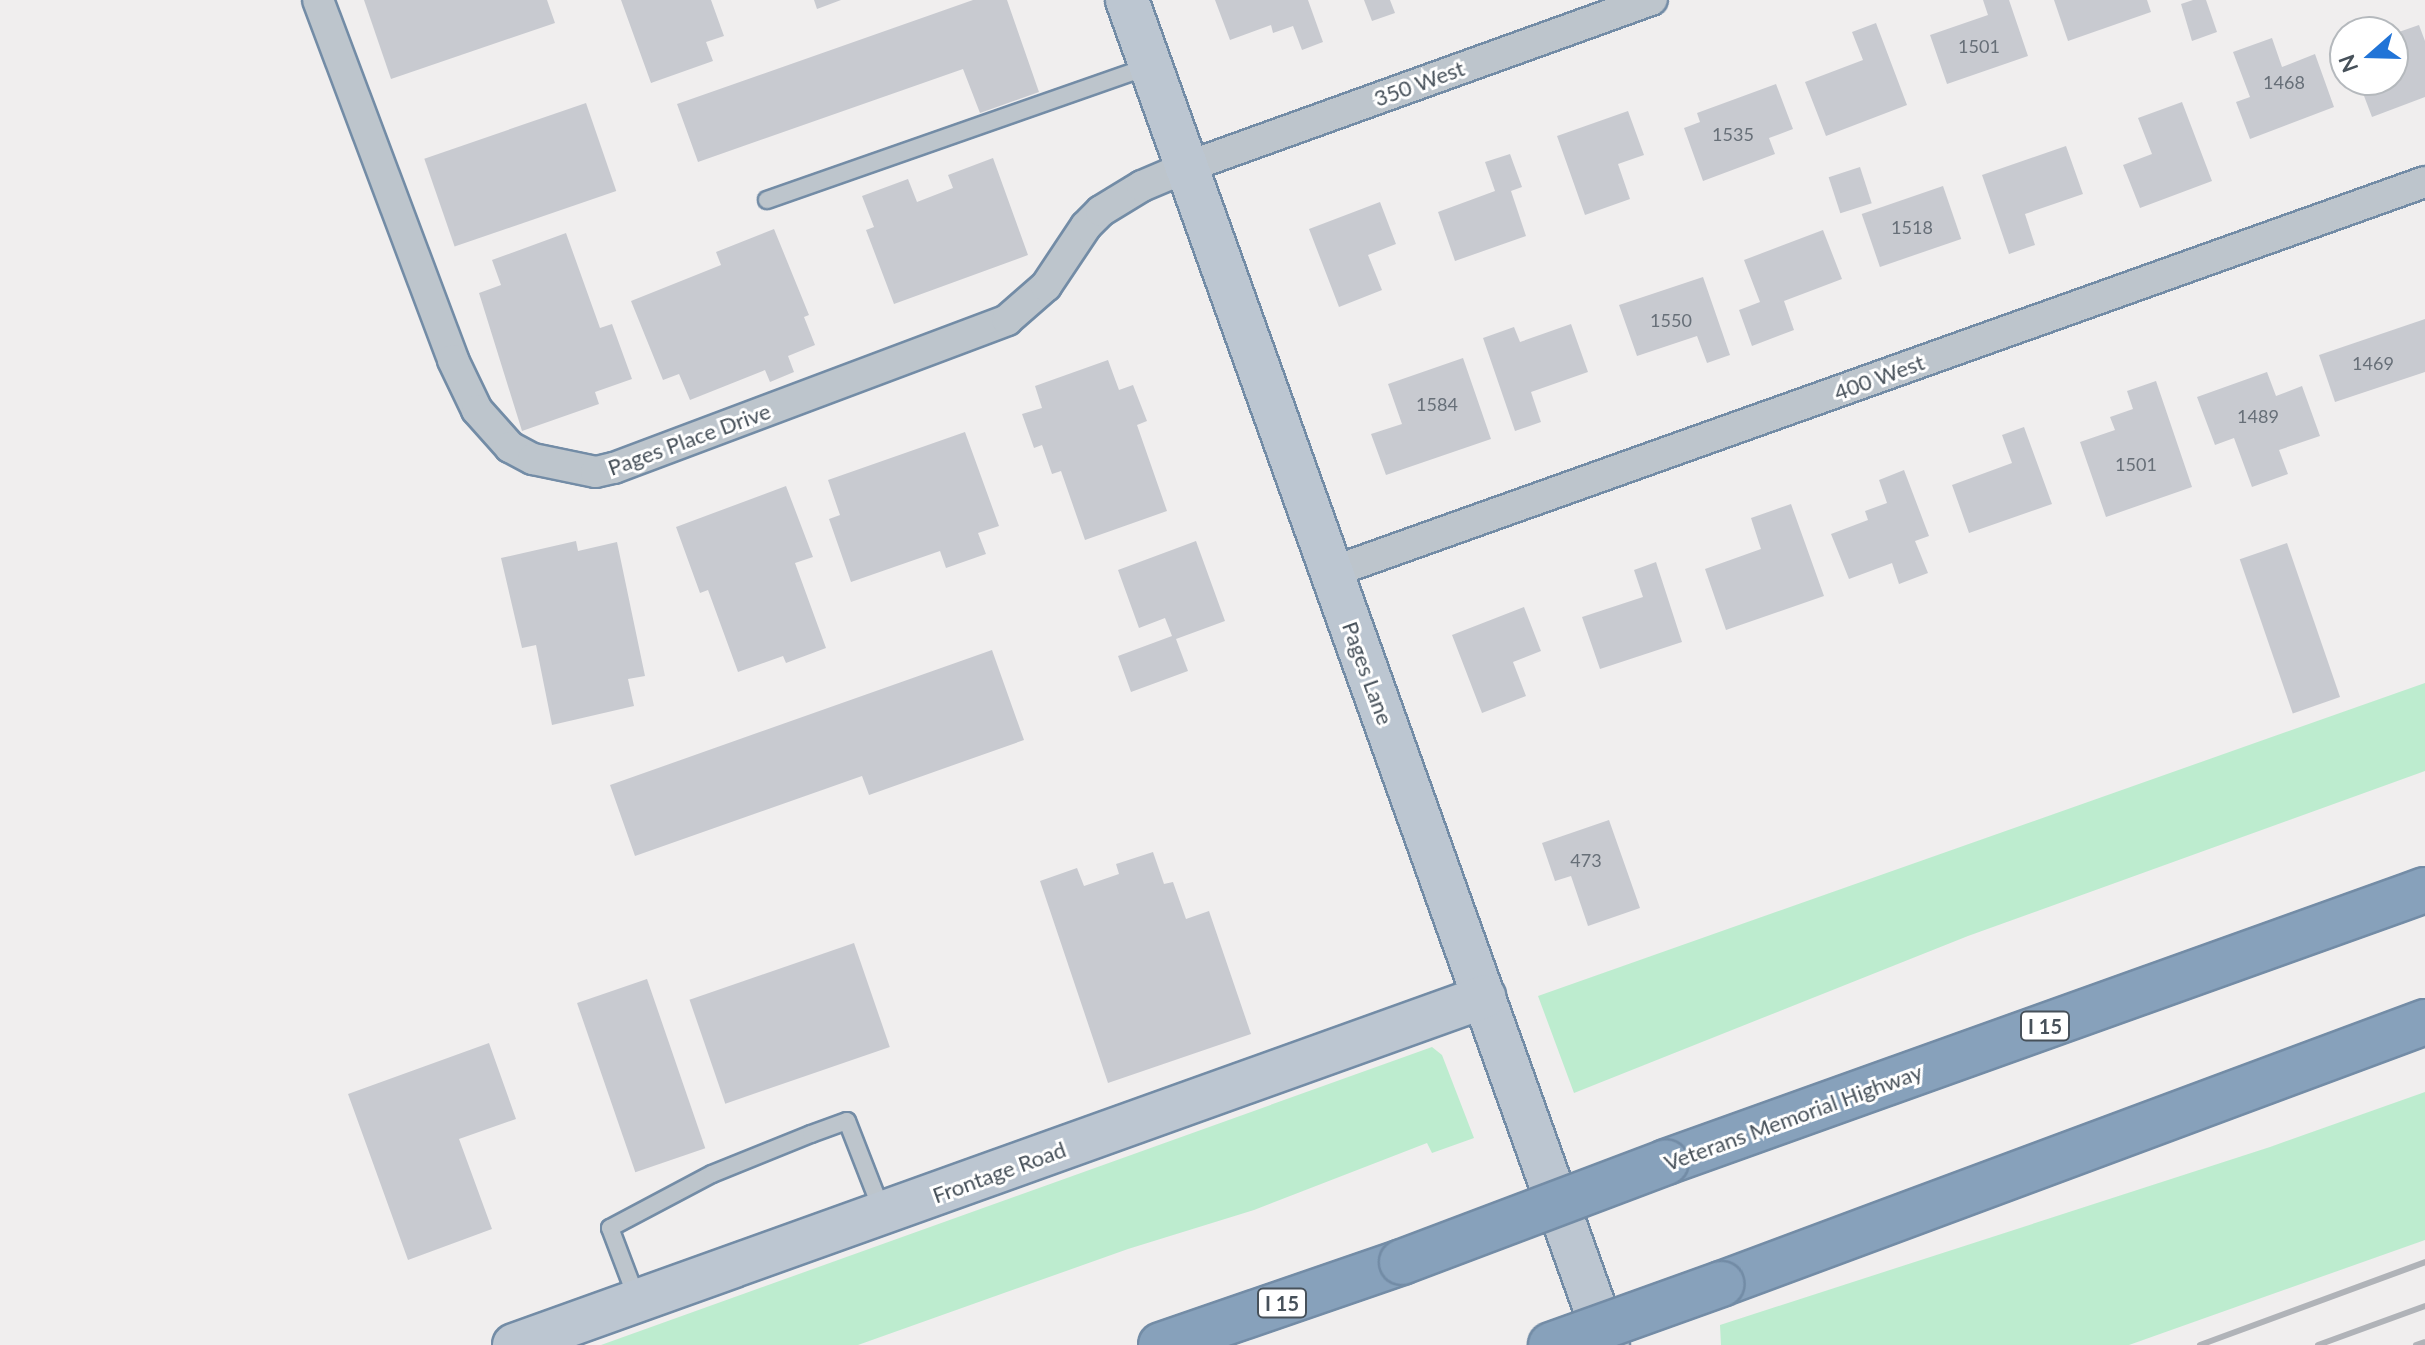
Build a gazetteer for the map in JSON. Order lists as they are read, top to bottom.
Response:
{
  "streets": {
    "highway": ["I 15", "Veterans Memorial Highway"],
    "street": [
      "350 West",
      "400 West",
      "Pages Place Drive",
      "Pages Lane",
      "Frontage Road"
    ]
  },
  "crossings": [
    ["350 West", "Pages Place Drive"],
    ["350 West", "Pages Lane"],
    ["400 West", "Pages Lane"],
    ["Pages Place Drive", "Pages Lane"],
    ["Pages Lane", "Frontage Road"]
  ],
  "house_numbers": [
    "1501",
    "1468",
    "1535",
    "1518",
    "1550",
    "1469",
    "1584",
    "1489",
    "1501",
    "473"
  ],
  "north": "left"
}
